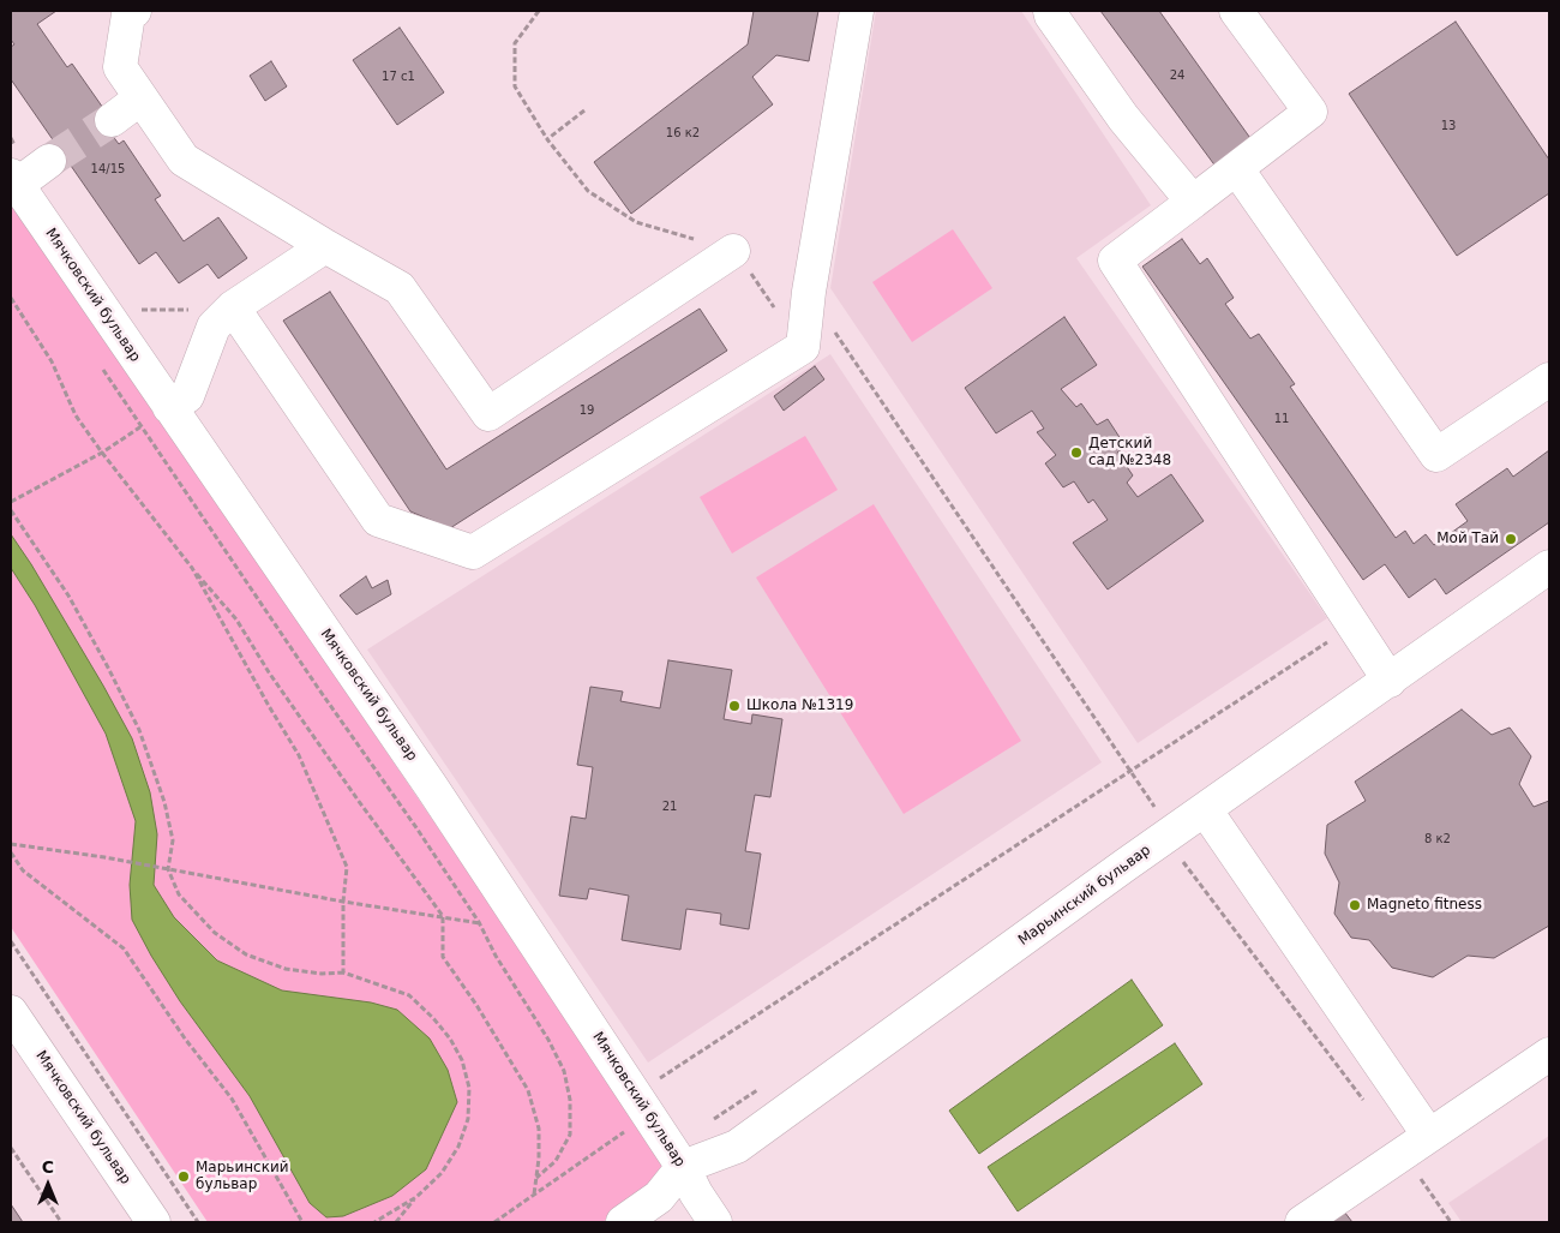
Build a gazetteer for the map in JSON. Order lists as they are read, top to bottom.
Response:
{
  "streets": {
    "street": ["Мячковский бульвар", "Марьинский бульвар"]
  },
  "crossings": [
    ["Мячковский бульвар", "Марьинский бульвар"]
  ],
  "places": [
    "Детский сад №2348",
    "Мой Тай",
    "Школа №1319",
    "Magneto fitness",
    "Марьинский бульвар"
  ],
  "house_numbers": [
    "24",
    "17 с1",
    "13",
    "16 к2",
    "14/15",
    "19",
    "11",
    "21",
    "8 к2"
  ],
  "north": "top"
}
